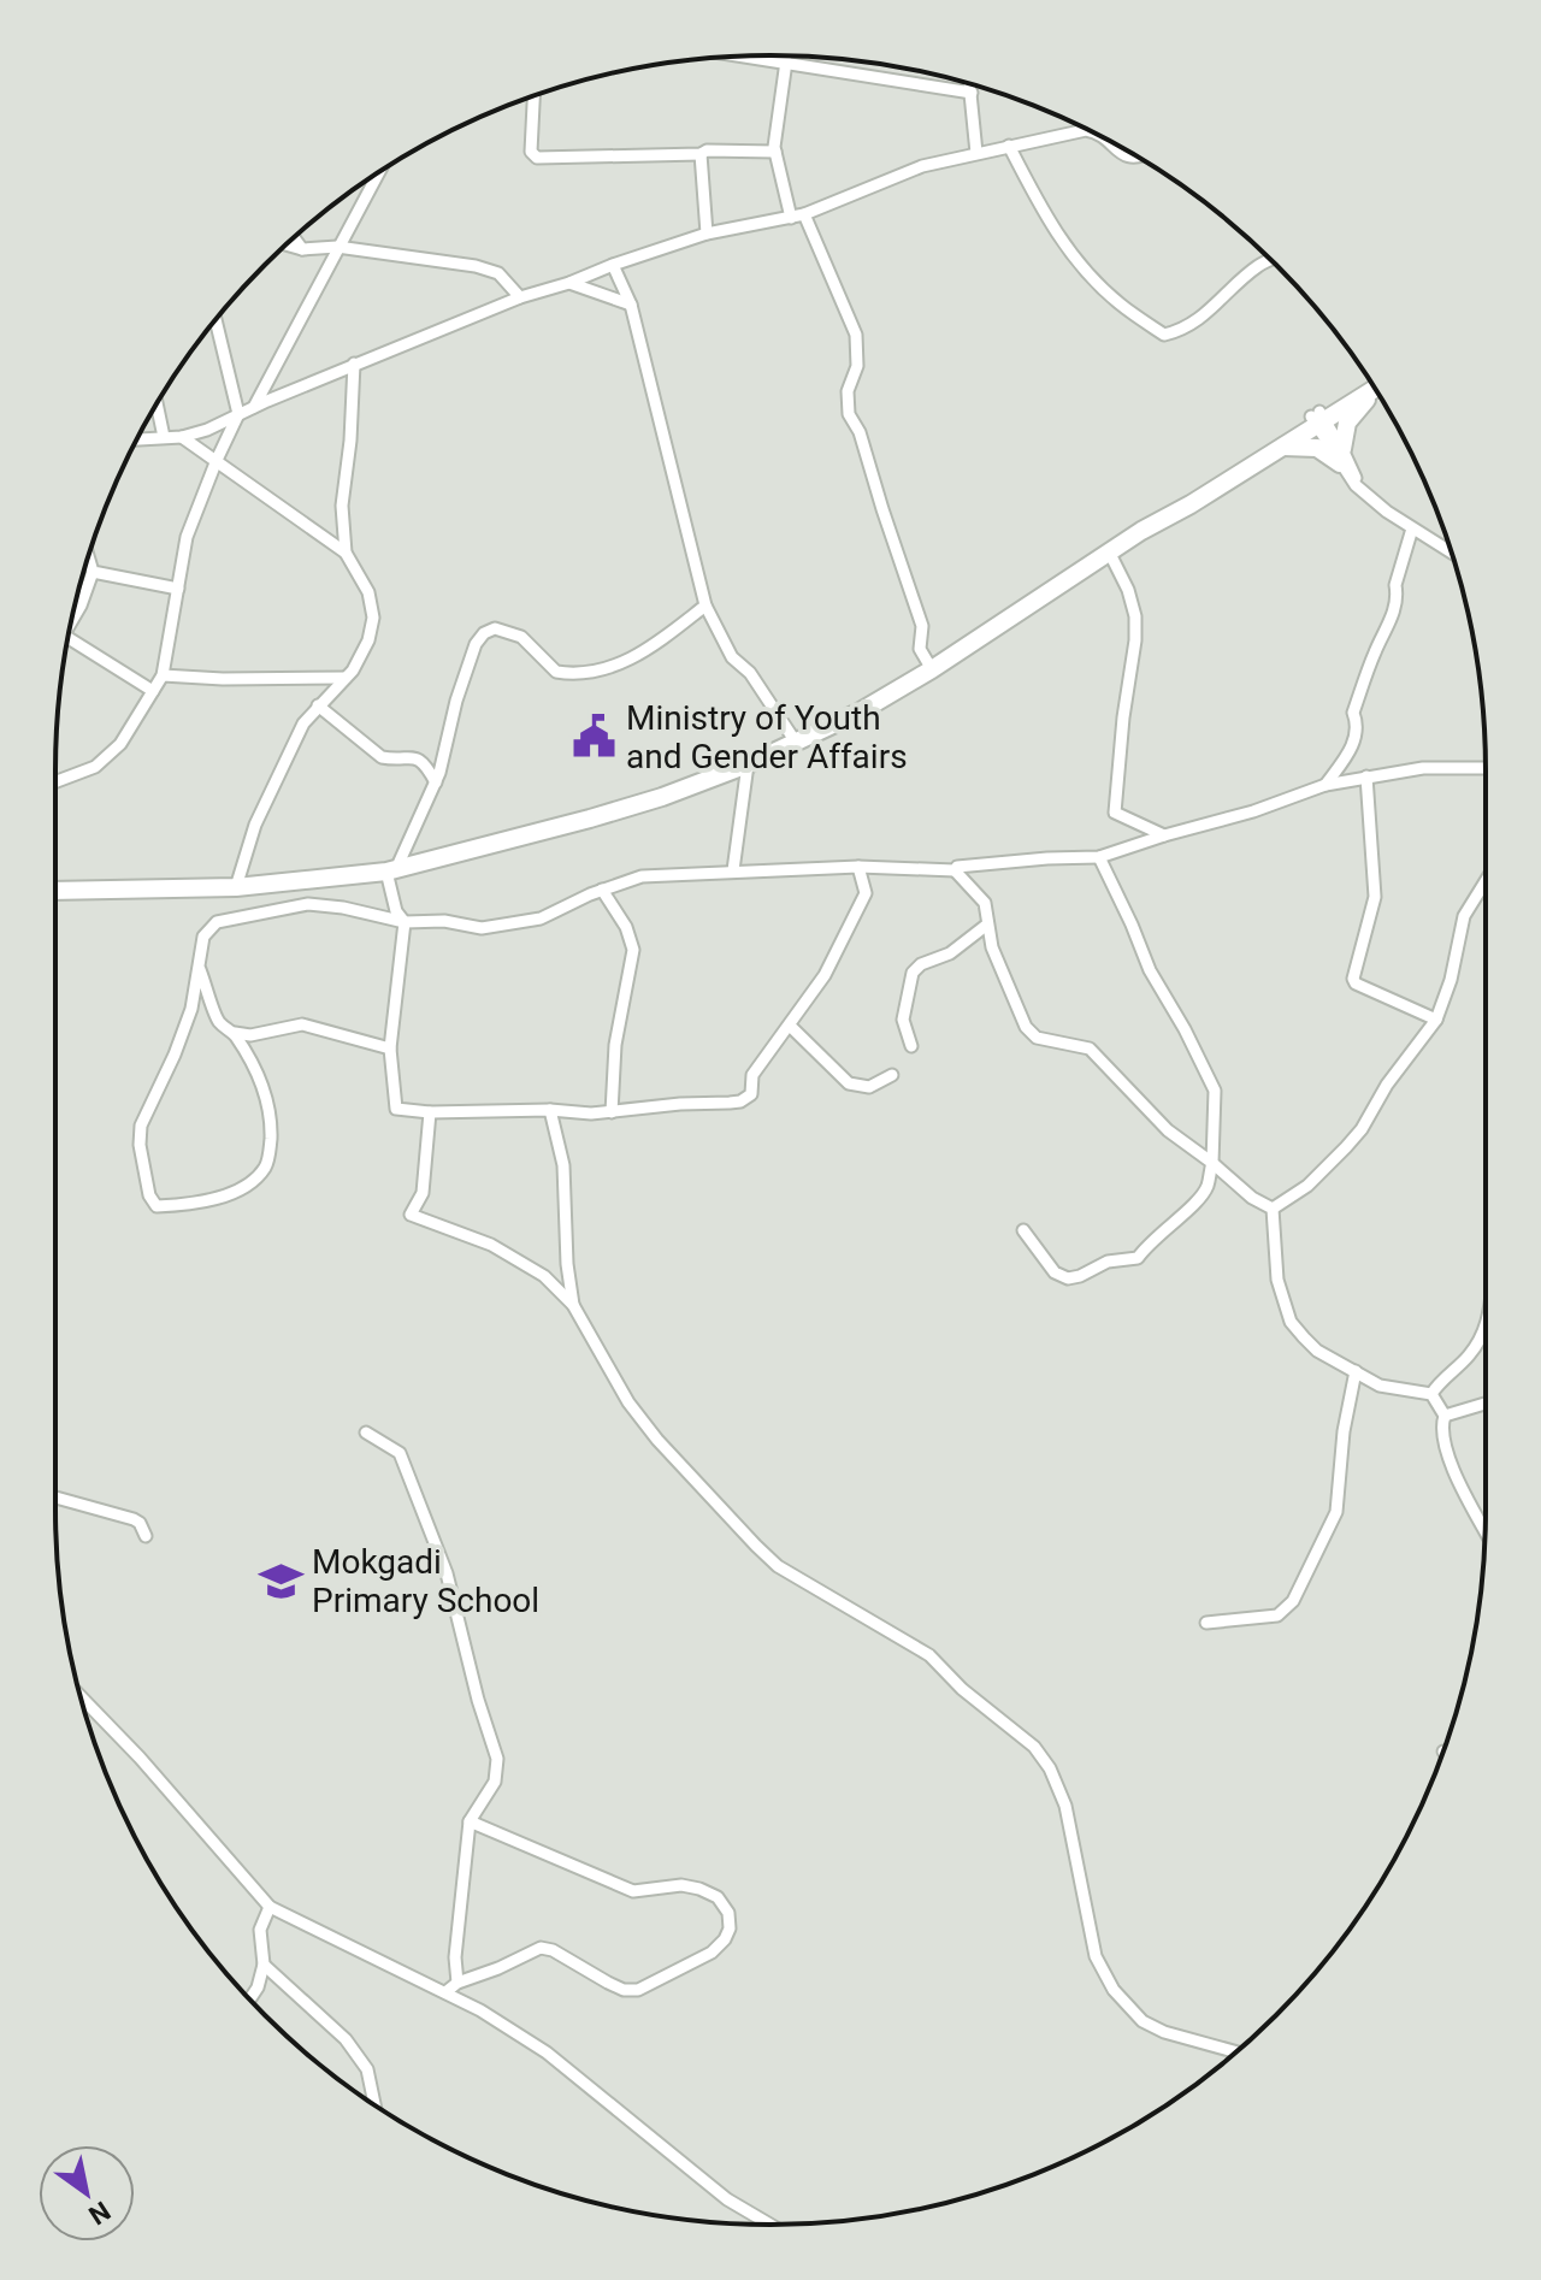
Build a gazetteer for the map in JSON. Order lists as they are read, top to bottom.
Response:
{
  "places": {
    "public building": ["Ministry of Youth and Gender Affairs"],
    "school or university": ["Mokgadi Primary School"]
  },
  "north": "bottom right"
}
